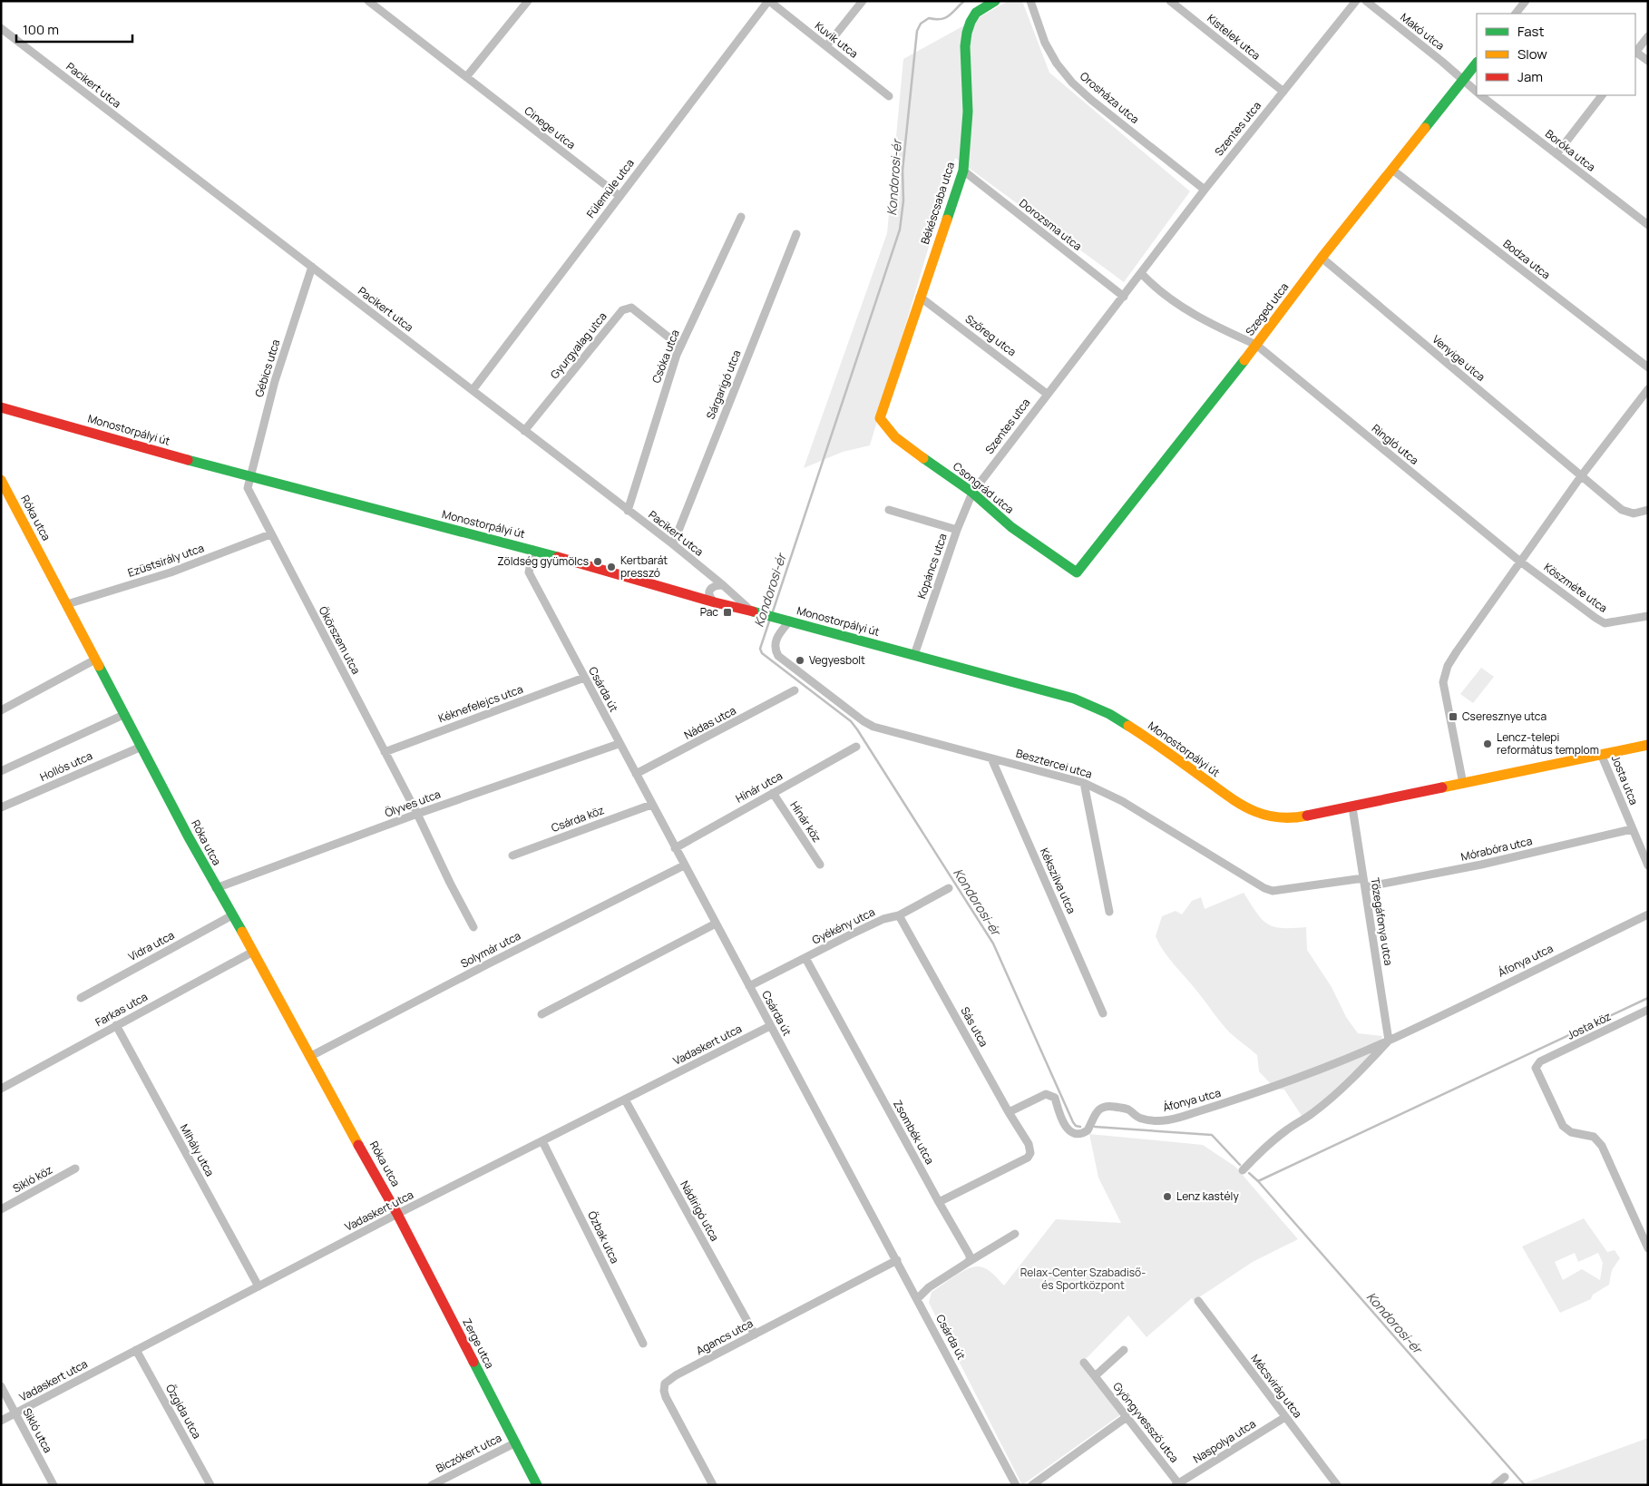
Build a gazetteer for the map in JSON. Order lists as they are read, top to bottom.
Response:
{
  "streets": {
    "street": [
      "Makó utca",
      "Kistelek utca",
      "Kuvik utca",
      "Pacikert utca",
      "Orosháza utca",
      "Cinege utca",
      "Szentes utca",
      "Boróka utca",
      "Fülemüle utca",
      "Békéscsaba utca",
      "Dorozsma utca",
      "Bodza utca",
      "Szeged utca",
      "Szőreg utca",
      "Gyurgyalag utca",
      "Csóka utca",
      "Venyige utca",
      "Gébics utca",
      "Sárgarigó utca",
      "Monostorpályi út",
      "Ringló utca",
      "Csongrád utca",
      "Róka utca",
      "Ezüstsirály utca",
      "Kopáncs utca",
      "Köszméte utca",
      "Ökörszem utca",
      "Csárda út",
      "Kéknefelejcs utca",
      "Nádas utca",
      "Besztercei utca",
      "Hollós utca",
      "Josta utca",
      "Hínár utca",
      "Ölyves utca",
      "Csárda köz",
      "Hínár köz",
      "Mórabóra utca",
      "Kékszilva utca",
      "Tőzegáfonya utca",
      "Gyékény utca",
      "Vidra utca",
      "Solymár utca",
      "Áfonya utca",
      "Farkas utca",
      "Josta köz",
      "Sás utca",
      "Vadaskert utca",
      "Zsombék utca",
      "Mihály utca",
      "Sikló köz",
      "Nádirigó utca",
      "Őzbak utca",
      "Agancs utca",
      "Zerge utca",
      "Mécsvirág utca",
      "Őzgida utca",
      "Gyöngyvessző utca",
      "Sikló utca",
      "Naspolya utca",
      "Biczókert utca"
    ]
  },
  "crossings": [
    ["Makó utca", "Boróka utca"],
    ["Makó utca", "Szeged utca"],
    ["Kistelek utca", "Szentes utca"],
    ["Kuvik utca", "Fülemüle utca"],
    ["Pacikert utca", "Fülemüle utca"],
    ["Pacikert utca", "Gyurgyalag utca"],
    ["Pacikert utca", "Csóka utca"],
    ["Pacikert utca", "Gébics utca"],
    ["Pacikert utca", "Sárgarigó utca"],
    ["Pacikert utca", "Monostorpályi út"],
    ["Orosháza utca", "Szentes utca"],
    ["Cinege utca", "Fülemüle utca"],
    ["Szentes utca", "Dorozsma utca"],
    ["Szentes utca", "Szőreg utca"],
    ["Szentes utca", "Csongrád utca"],
    ["Szentes utca", "Kopáncs utca"],
    ["Boróka utca", "Szeged utca"],
    ["Békéscsaba utca", "Dorozsma utca"],
    ["Békéscsaba utca", "Szőreg utca"],
    ["Békéscsaba utca", "Csongrád utca"],
    ["Bodza utca", "Szeged utca"],
    ["Szeged utca", "Venyige utca"],
    ["Szeged utca", "Ringló utca"],
    ["Szeged utca", "Csongrád utca"],
    ["Gyurgyalag utca", "Csóka utca"],
    ["Gébics utca", "Monostorpályi út"],
    ["Gébics utca", "Ökörszem utca"],
    ["Monostorpályi út", "Kopáncs utca"],
    ["Monostorpályi út", "Ökörszem utca"],
    ["Monostorpályi út", "Csárda út"],
    ["Monostorpályi út", "Besztercei utca"],
    ["Monostorpályi út", "Josta utca"],
    ["Monostorpályi út", "Tőzegáfonya utca"],
    ["Ringló utca", "Köszméte utca"],
    ["Csongrád utca", "Kopáncs utca"],
    ["Róka utca", "Ezüstsirály utca"],
    ["Róka utca", "Hollós utca"],
    ["Róka utca", "Ölyves utca"],
    ["Róka utca", "Vidra utca"],
    ["Róka utca", "Solymár utca"],
    ["Róka utca", "Farkas utca"],
    ["Róka utca", "Vadaskert utca"],
    ["Róka utca", "Zerge utca"],
    ["Ezüstsirály utca", "Ökörszem utca"],
    ["Ökörszem utca", "Kéknefelejcs utca"],
    ["Ökörszem utca", "Ölyves utca"],
    ["Csárda út", "Kéknefelejcs utca"],
    ["Csárda út", "Nádas utca"],
    ["Csárda út", "Hínár utca"],
    ["Csárda út", "Ölyves utca"],
    ["Csárda út", "Csárda köz"],
    ["Csárda út", "Gyékény utca"],
    ["Csárda út", "Solymár utca"],
    ["Csárda út", "Vadaskert utca"],
    ["Csárda út", "Agancs utca"],
    ["Besztercei utca", "Kékszilva utca"],
    ["Besztercei utca", "Tőzegáfonya utca"],
    ["Josta utca", "Mórabóra utca"],
    ["Hínár utca", "Hínár köz"],
    ["Mórabóra utca", "Tőzegáfonya utca"],
    ["Tőzegáfonya utca", "Áfonya utca"],
    ["Gyékény utca", "Sás utca"],
    ["Gyékény utca", "Zsombék utca"],
    ["Áfonya utca", "Sás utca"],
    ["Farkas utca", "Mihály utca"],
    ["Sás utca", "Zsombék utca"],
    ["Vadaskert utca", "Mihály utca"],
    ["Vadaskert utca", "Nádirigó utca"],
    ["Vadaskert utca", "Őzbak utca"],
    ["Vadaskert utca", "Zerge utca"],
    ["Vadaskert utca", "Őzgida utca"],
    ["Vadaskert utca", "Sikló utca"],
    ["Nádirigó utca", "Agancs utca"],
    ["Zerge utca", "Biczókert utca"],
    ["Mécsvirág utca", "Naspolya utca"],
    ["Gyöngyvessző utca", "Naspolya utca"]
  ],
  "water": ["Kondorosi-ér"],
  "parks": ["Relax-Center Szabadiső- és Sportközpont"],
  "places": {
    "other": [
      "Zöldség gyümölcs",
      "Kertbarát presszó",
      "Vegyesbolt",
      "Lencz-telepi református templom",
      "Lenz kastély"
    ],
    "transit": ["Pac", "Cseresznye utca"]
  },
  "legend": ["Fast", "Slow", "Jam"],
  "scale_bar": "100 m"
}
